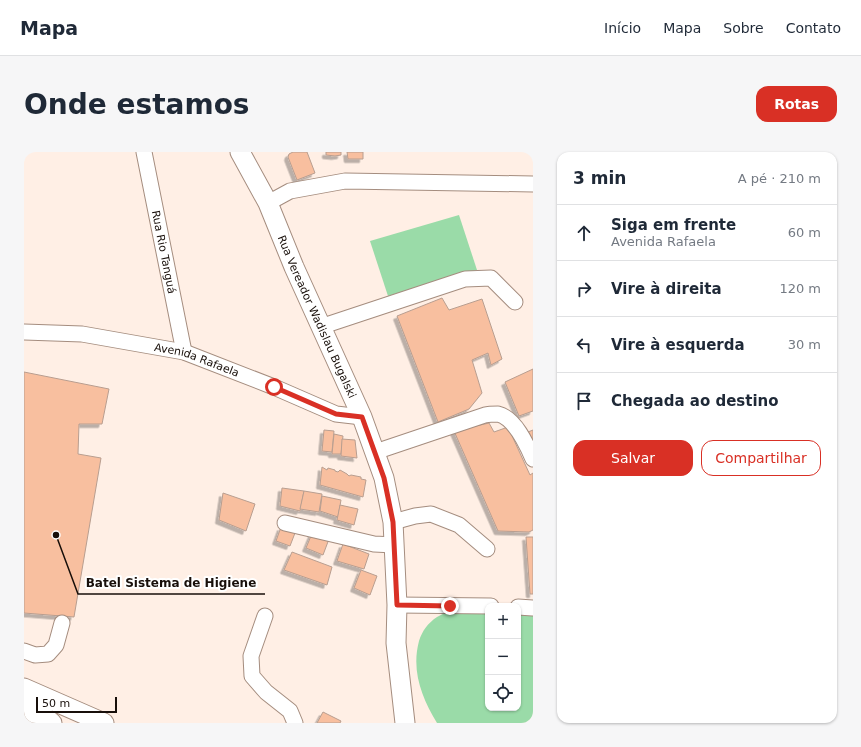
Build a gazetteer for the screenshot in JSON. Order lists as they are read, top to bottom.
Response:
{
  "streets": {
    "main road": ["Rua Vereador Wadislau Bugalski"],
    "street": ["Rua Rio Tanguá", "Avenida Rafaela"]
  },
  "crossings": [
    ["Rua Rio Tanguá", "Avenida Rafaela"],
    ["Rua Vereador Wadislau Bugalski", "Avenida Rafaela"]
  ],
  "places": ["Batel Sistema de Higiene"],
  "scale_bar": "50 m",
  "page": {
    "header": "Mapa",
    "nav": [
      "Início",
      "Mapa",
      "Sobre",
      "Contato"
    ],
    "buttons": [
      "Rotas",
      ["Salvar", "Compartilhar"]
    ],
    "title": "Onde estamos",
    "heading": ["3 min", "A pé · 210 m"],
    "list": [
      ["Siga em frente", "Avenida Rafaela", "60 m"],
      ["Vire à direita", "120 m"],
      ["Vire à esquerda", "30 m"],
      "Chegada ao destino"
    ],
    "map_buttons": ["+", "−"],
    "scale": "50 m"
  }
}
